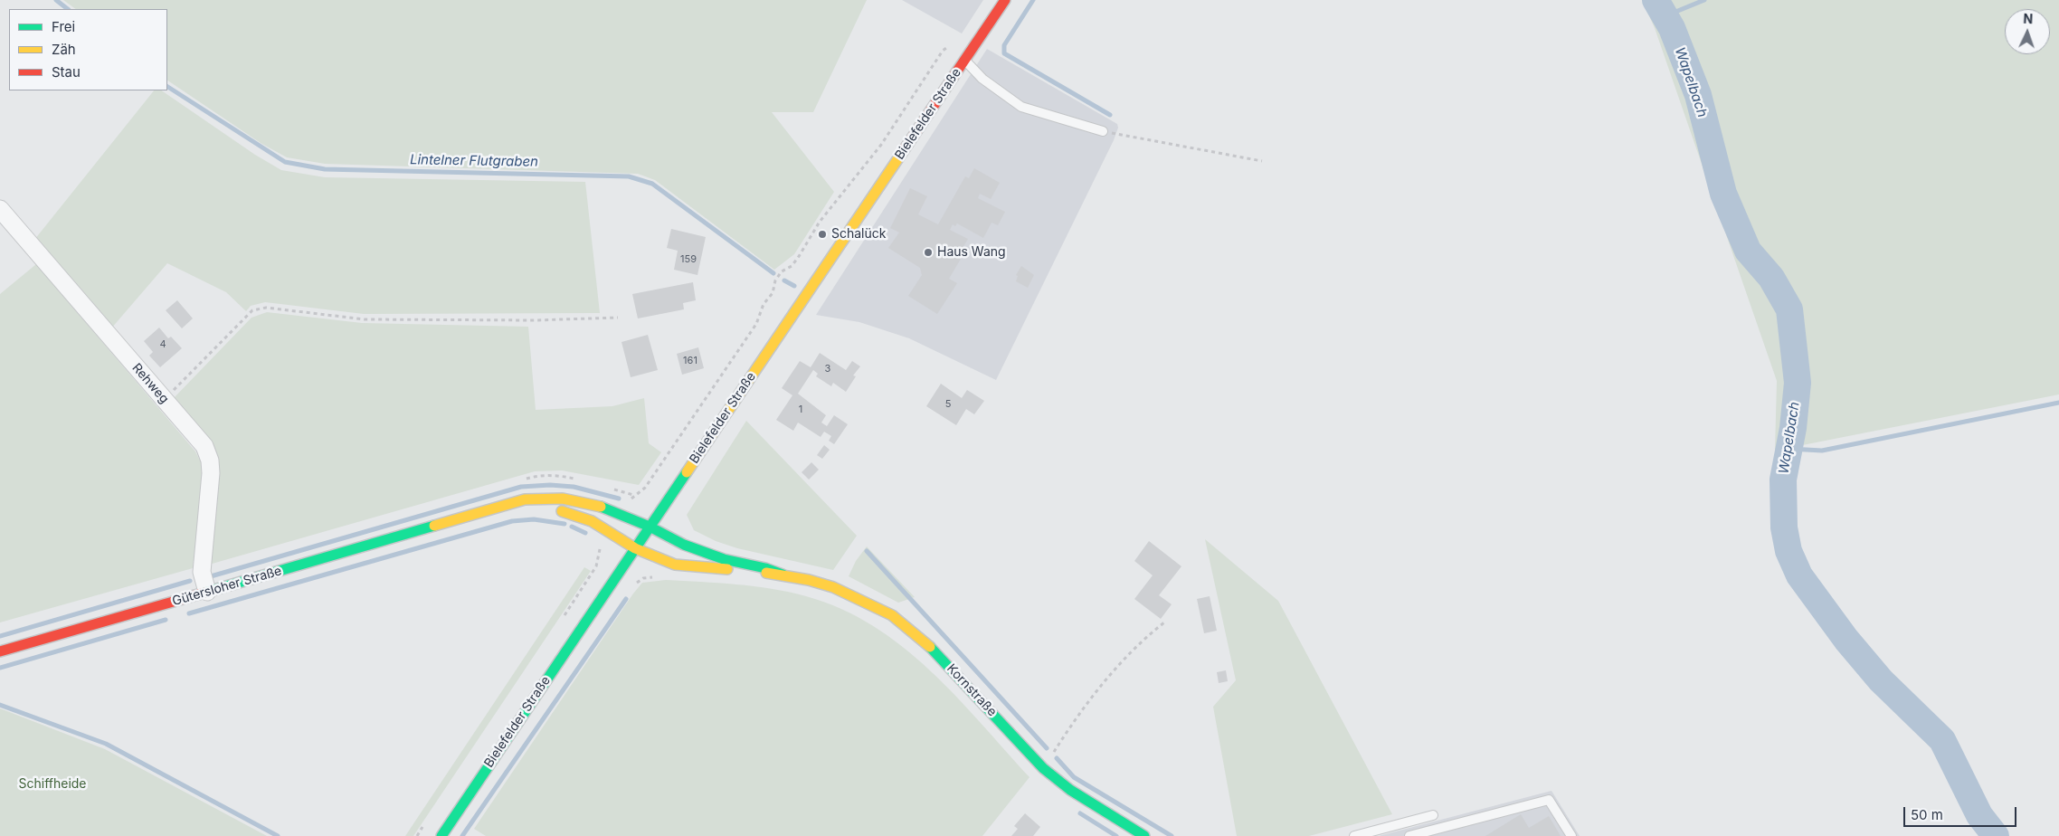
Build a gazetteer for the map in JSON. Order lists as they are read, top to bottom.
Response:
{
  "streets": {
    "main road": ["Bielefelder Straße", "Gütersloher Straße", "Kornstraße"],
    "street": ["Rehweg"]
  },
  "crossings": [
    ["Bielefelder Straße", "Gütersloher Straße"],
    ["Bielefelder Straße", "Kornstraße"],
    ["Rehweg", "Gütersloher Straße"],
    ["Gütersloher Straße", "Kornstraße"]
  ],
  "water": ["Wapelbach", "Lintelner Flutgraben"],
  "parks": ["Schiffheide"],
  "places": ["Schalück", "Haus Wang"],
  "house_numbers": [
    "159",
    "4",
    "161",
    "3",
    "5",
    "1"
  ],
  "legend": ["Frei", "Zäh", "Stau"],
  "scale_bar": "50 m",
  "north": "top"
}
